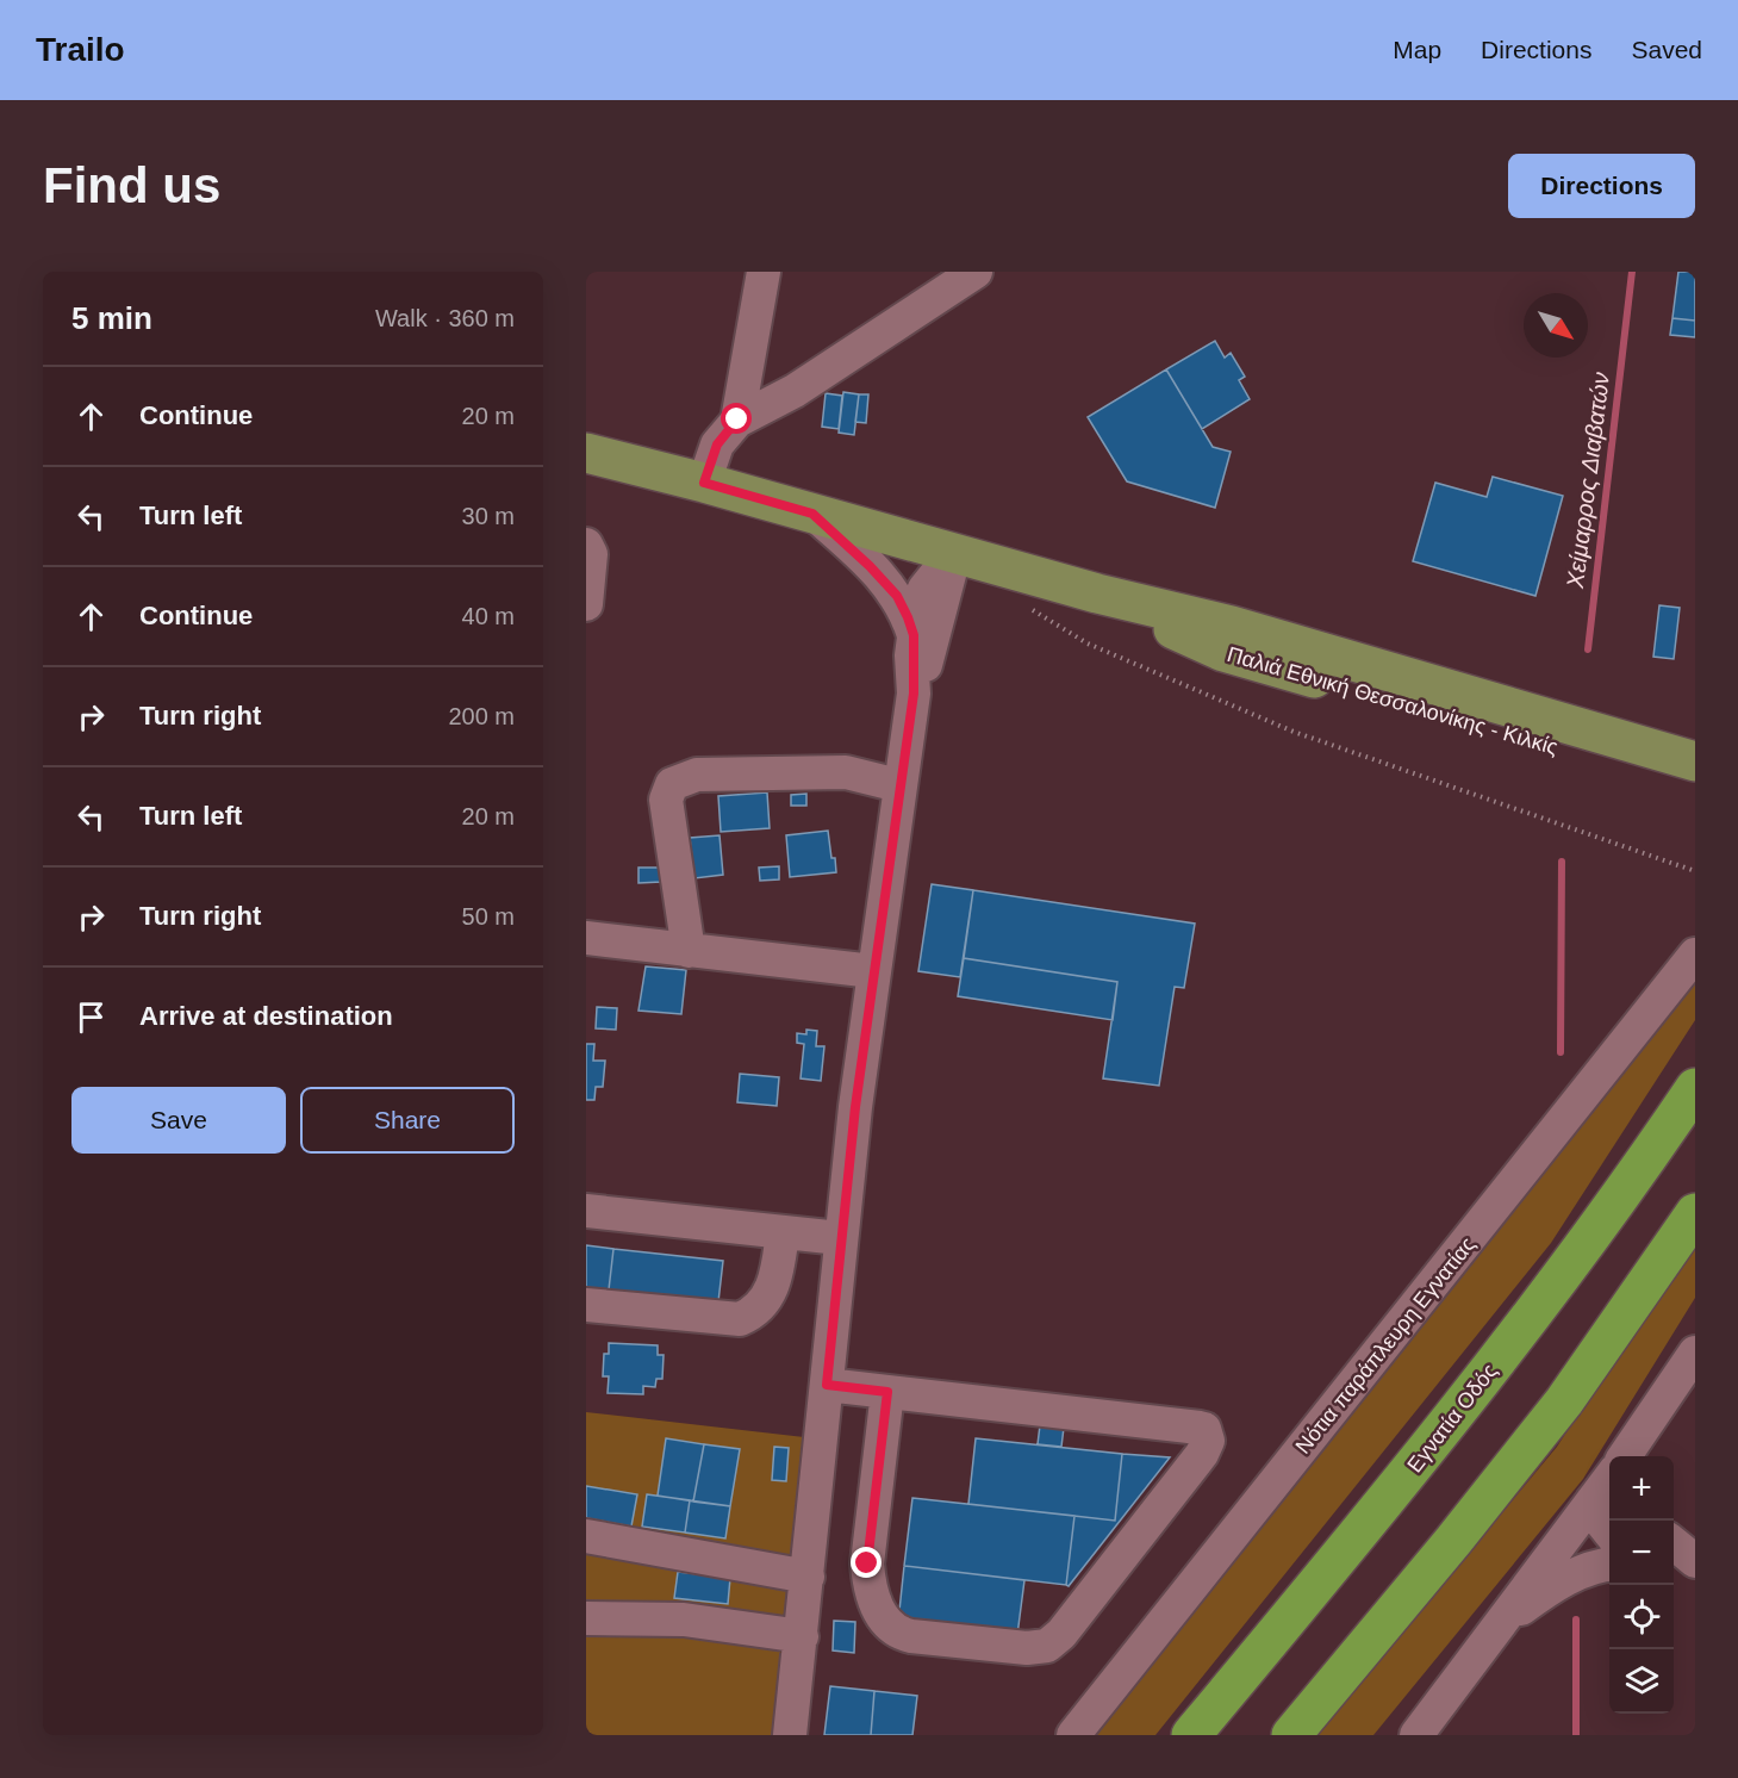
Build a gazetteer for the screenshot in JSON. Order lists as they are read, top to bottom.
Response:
{
  "streets": {
    "highway": ["Εγνατία Οδός"],
    "main road": ["Παλιά Εθνική Θεσσαλονίκης - Κιλκίς"],
    "street": ["Νότια παράπλευρη Εγνατίας"]
  },
  "water": ["Χείμαρρος Διαβατών"],
  "north": "bottom right",
  "page": {
    "header": "Trailo",
    "nav": ["Map", "Directions", "Saved"],
    "buttons": [
      "Directions",
      ["Save", "Share"]
    ],
    "title": "Find us",
    "heading": ["5 min", "Walk · 360 m"],
    "list": [
      ["Continue", "20 m"],
      ["Turn left", "30 m"],
      ["Continue", "40 m"],
      ["Turn right", "200 m"],
      ["Turn left", "20 m"],
      ["Turn right", "50 m"],
      "Arrive at destination"
    ],
    "map_buttons": ["+", "−"]
  }
}
